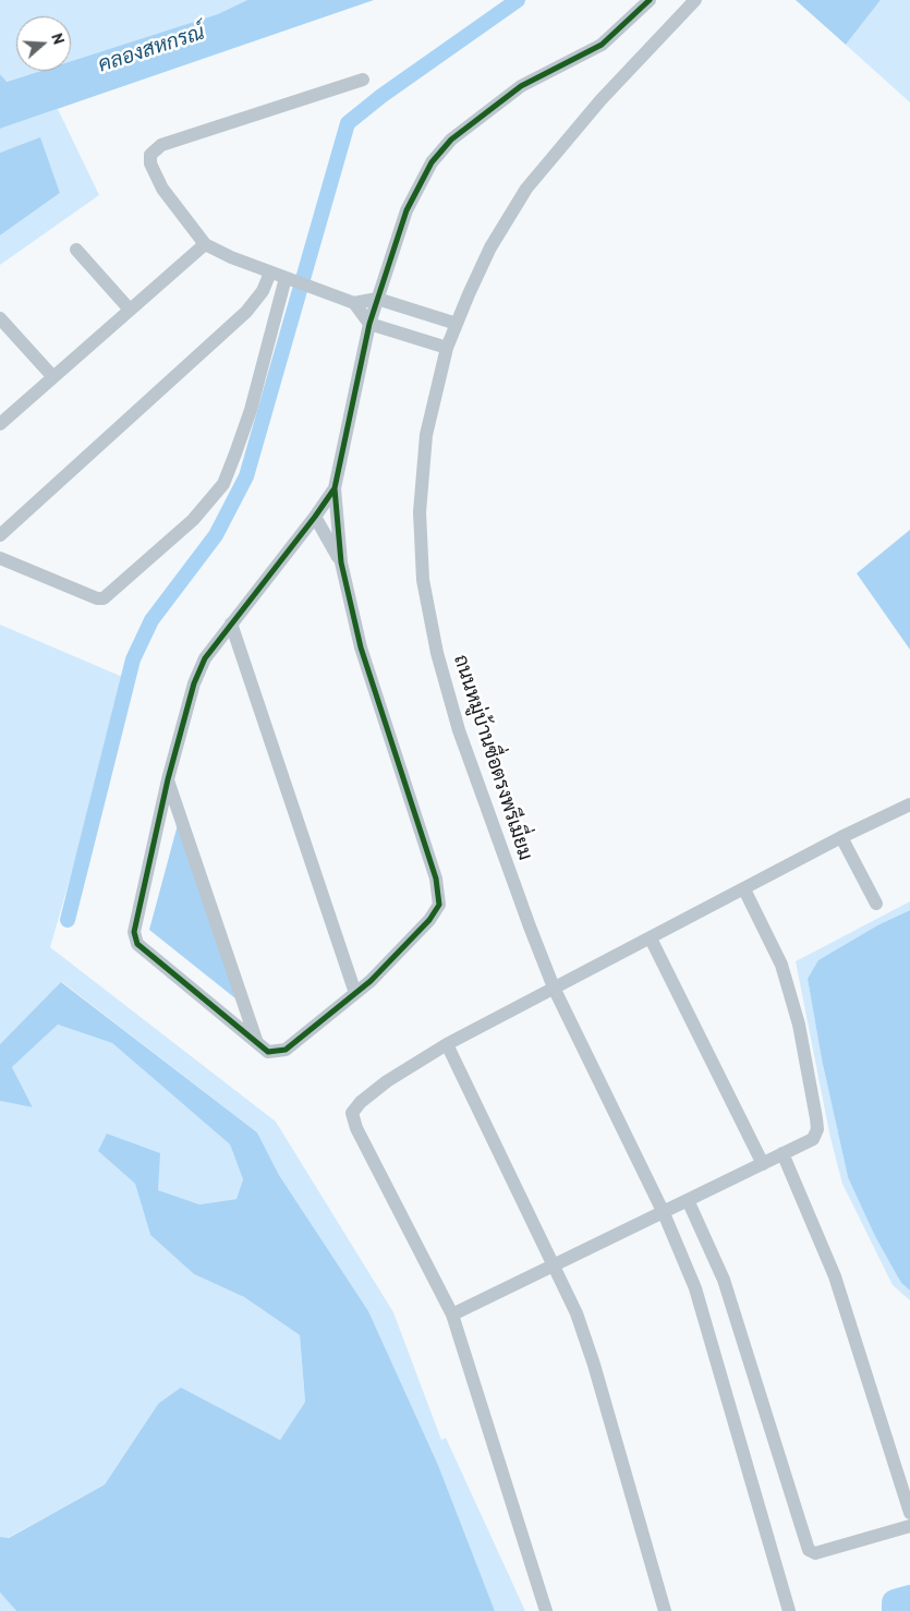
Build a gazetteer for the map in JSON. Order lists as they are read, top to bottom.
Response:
{
  "streets": {
    "street": ["ถนนหมู่บ้านซื่อตรงพรีเมี่ยม"]
  },
  "water": ["คลองสหกรณ์"],
  "north": "right"
}
